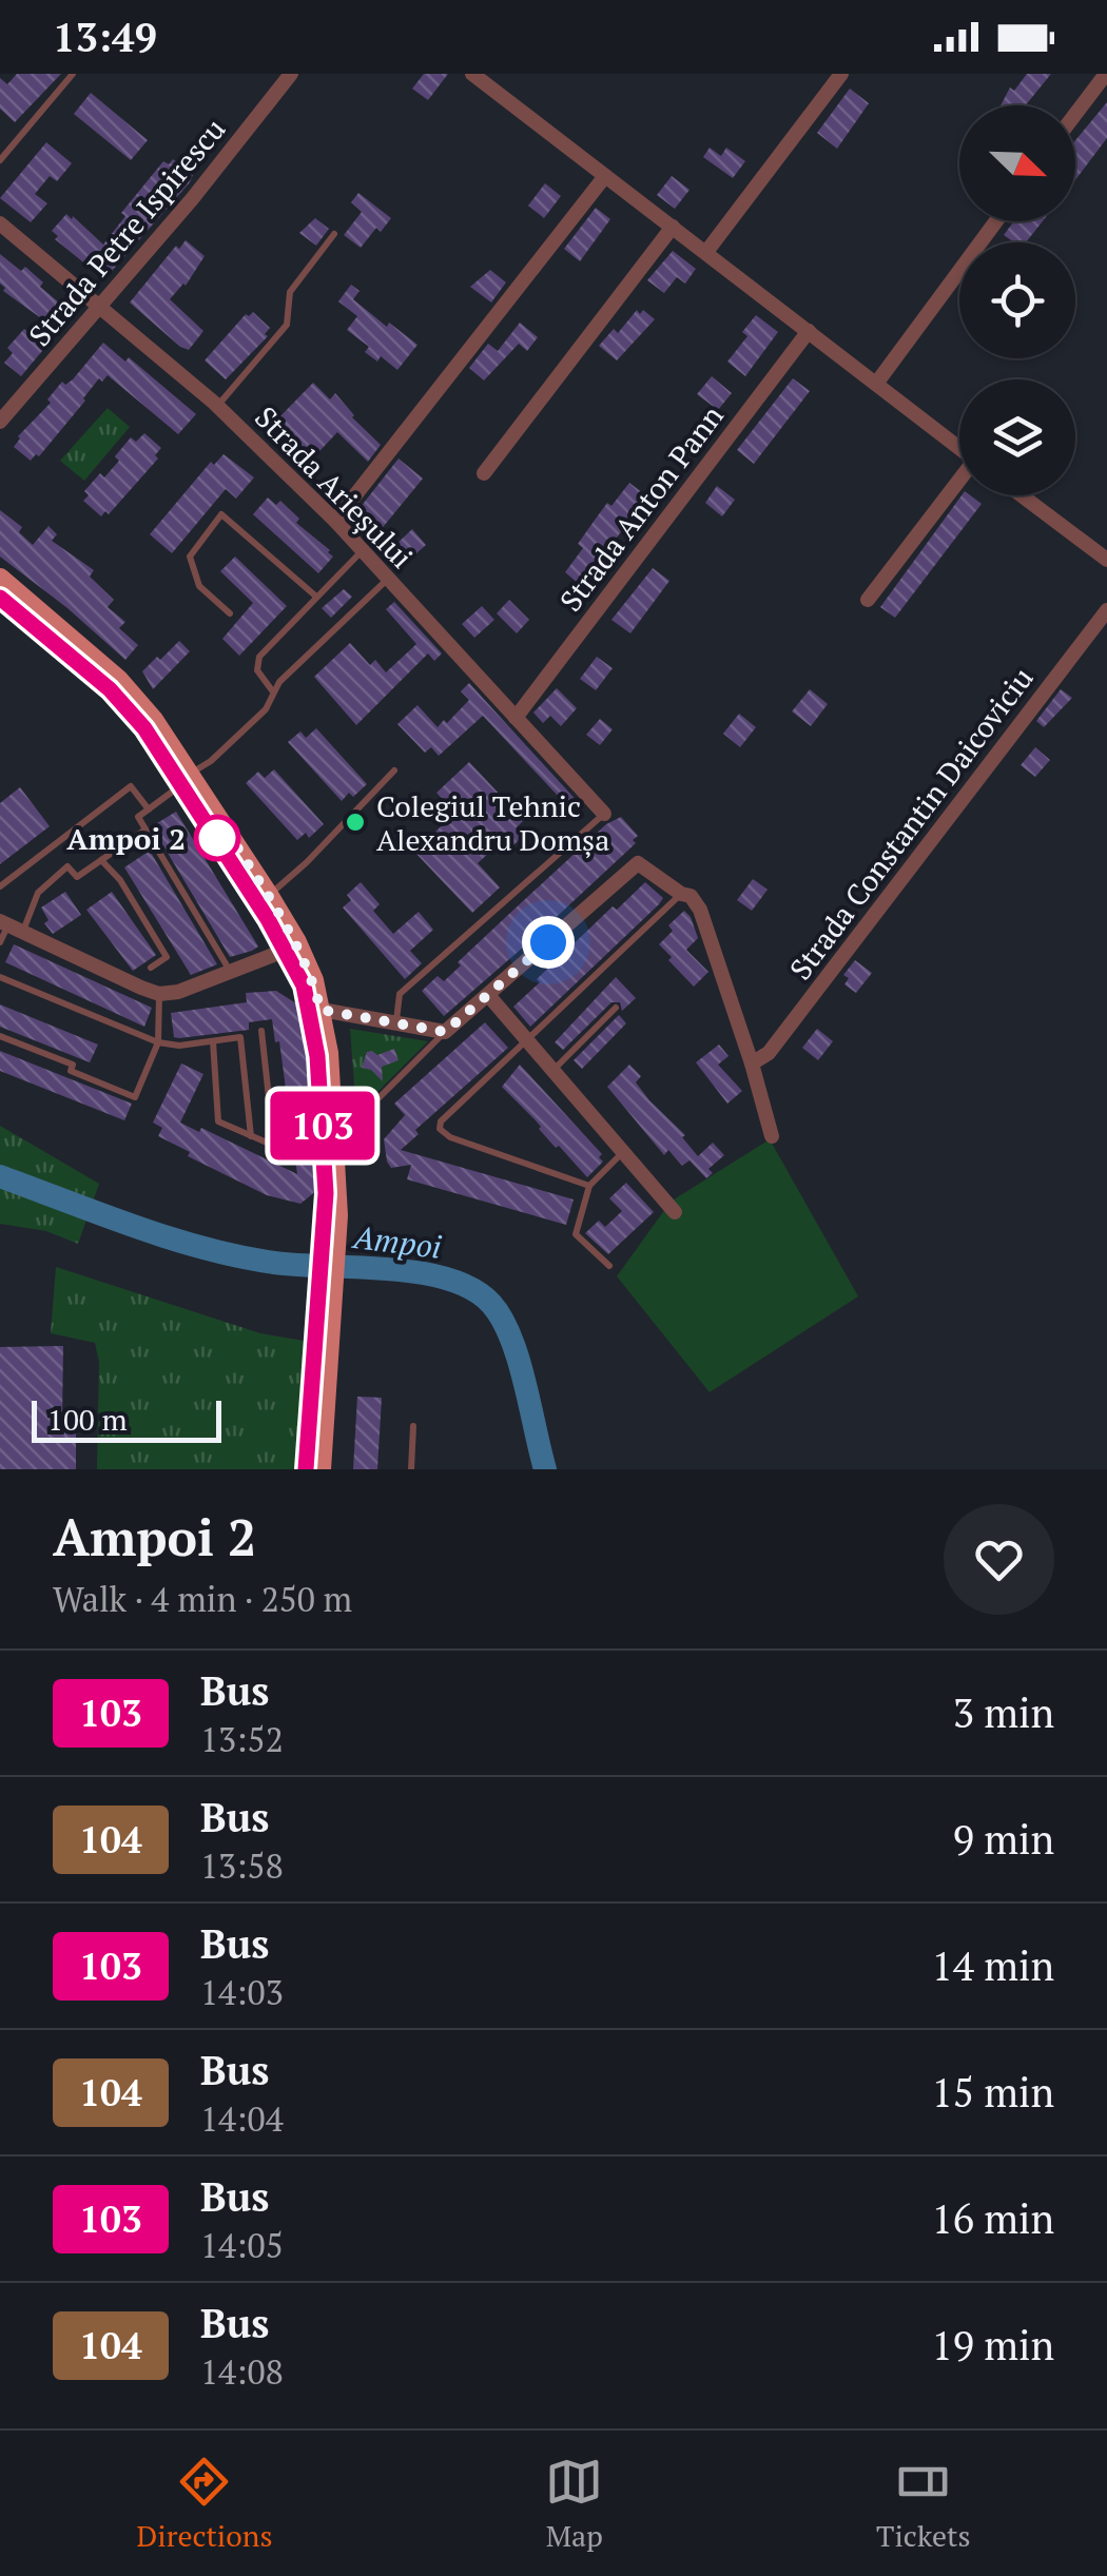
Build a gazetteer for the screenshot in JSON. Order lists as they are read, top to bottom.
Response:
{
  "streets": {
    "street": [
      "Strada Petre Ispirescu",
      "Strada Arieșului",
      "Strada Anton Pann",
      "Strada Constantin Daicoviciu"
    ]
  },
  "crossings": [
    ["Strada Petre Ispirescu", "Strada Arieșului"],
    ["Strada Arieșului", "Strada Anton Pann"]
  ],
  "water": ["Ampoi"],
  "places": ["Colegiul Tehnic Alexandru Domșa", "Ampoi 2"],
  "lines": ["bus line 103"],
  "scale_bar": "100 m",
  "north": "bottom right",
  "page": {
    "status": "13:49",
    "on_map": "103",
    "scale": "100 m",
    "heading": ["Ampoi 2", "Walk · 4 min · 250 m"],
    "list": [
      {
        "mark": "103",
        "name": "Bus",
        "note": "13:52",
        "value": "3 min"
      },
      {
        "mark": "104",
        "name": "Bus",
        "note": "13:58",
        "value": "9 min"
      },
      {
        "mark": "103",
        "name": "Bus",
        "note": "14:03",
        "value": "14 min"
      },
      {
        "mark": "104",
        "name": "Bus",
        "note": "14:04",
        "value": "15 min"
      },
      {
        "mark": "103",
        "name": "Bus",
        "note": "14:05",
        "value": "16 min"
      },
      {
        "mark": "104",
        "name": "Bus",
        "note": "14:08",
        "value": "19 min"
      }
    ],
    "tabs": ["Directions", "Map", "Tickets"]
  }
}
